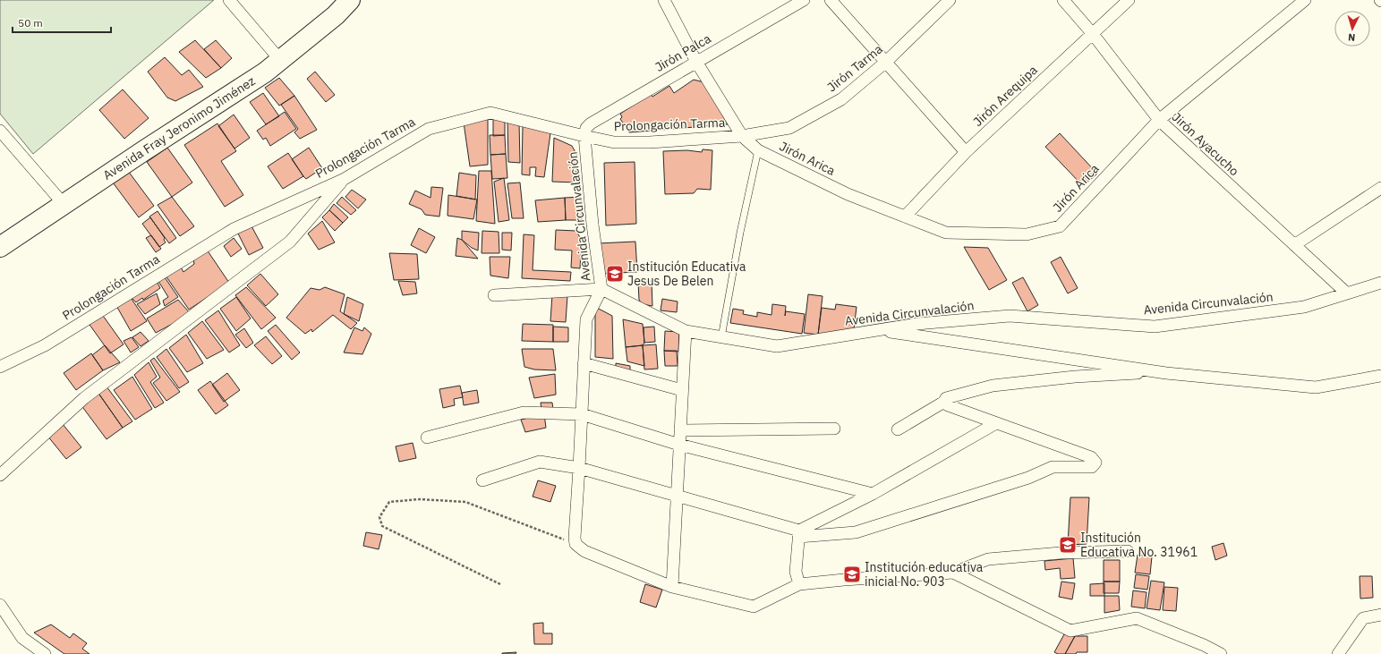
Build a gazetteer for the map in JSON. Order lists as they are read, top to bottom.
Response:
{
  "streets": {
    "highway": ["Avenida Fray Jeronimo Jiménez"],
    "street": [
      "Jirón Palca",
      "Jirón Tarma",
      "Jirón Arequipa",
      "Prolongación Tarma",
      "Jirón Ayacucho",
      "Jirón Arica",
      "Avenida Circunvalación"
    ]
  },
  "crossings": [
    ["Jirón Palca", "Prolongación Tarma"],
    ["Jirón Palca", "Jirón Arica"],
    ["Jirón Palca", "Avenida Circunvalación"],
    ["Jirón Tarma", "Prolongación Tarma"],
    ["Jirón Tarma", "Jirón Arica"],
    ["Jirón Arequipa", "Jirón Ayacucho"],
    ["Jirón Arequipa", "Jirón Arica"],
    ["Prolongación Tarma", "Jirón Arica"],
    ["Prolongación Tarma", "Avenida Circunvalación"],
    ["Jirón Ayacucho", "Jirón Arica"],
    ["Jirón Ayacucho", "Avenida Circunvalación"]
  ],
  "places": {
    "school or university": ["Institución Educativa Jesus De Belen", "Institución Educativa No. 31961", "Institución educativa inicial No. 903"]
  },
  "scale_bar": "50 m",
  "north": "bottom"
}
